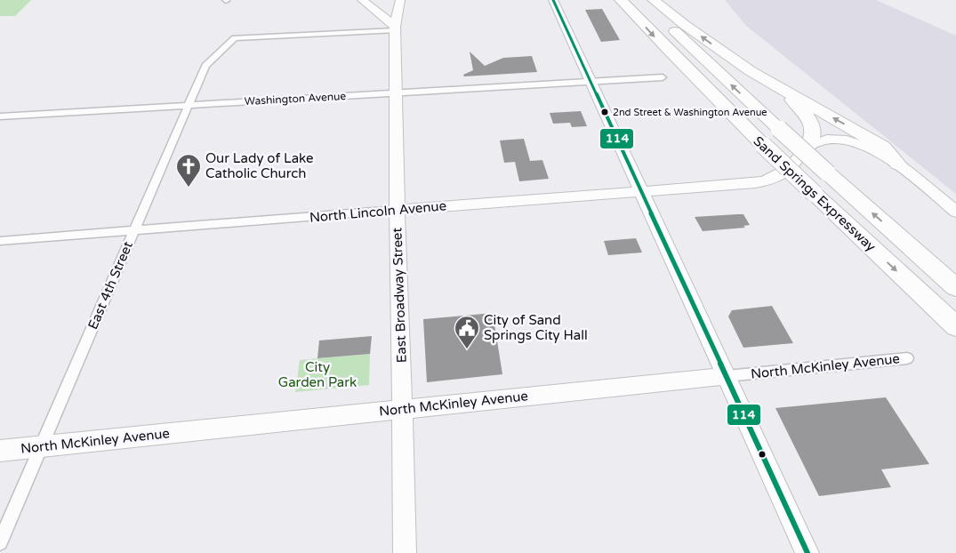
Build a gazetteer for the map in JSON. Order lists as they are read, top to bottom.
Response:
{
  "streets": {
    "highway": ["Sand Springs Expressway"],
    "main road": ["North McKinley Avenue"],
    "street": [
      "Washington Avenue",
      "North Lincoln Avenue",
      "East 4th Street",
      "East Broadway Street"
    ]
  },
  "crossings": [
    ["Washington Avenue", "East 4th Street"],
    ["Washington Avenue", "East Broadway Street"],
    ["North Lincoln Avenue", "East 4th Street"],
    ["North Lincoln Avenue", "East Broadway Street"],
    ["East 4th Street", "East Broadway Street"],
    ["East 4th Street", "North McKinley Avenue"],
    ["East Broadway Street", "North McKinley Avenue"]
  ],
  "parks": ["City Garden Park"],
  "places": {
    "other": ["2nd Street & Washington Avenue"],
    "church": ["Our Lady of Lake Catholic Church"],
    "public building": ["City of Sand Springs City Hall"]
  },
  "lines": ["transit line 114"]
}
